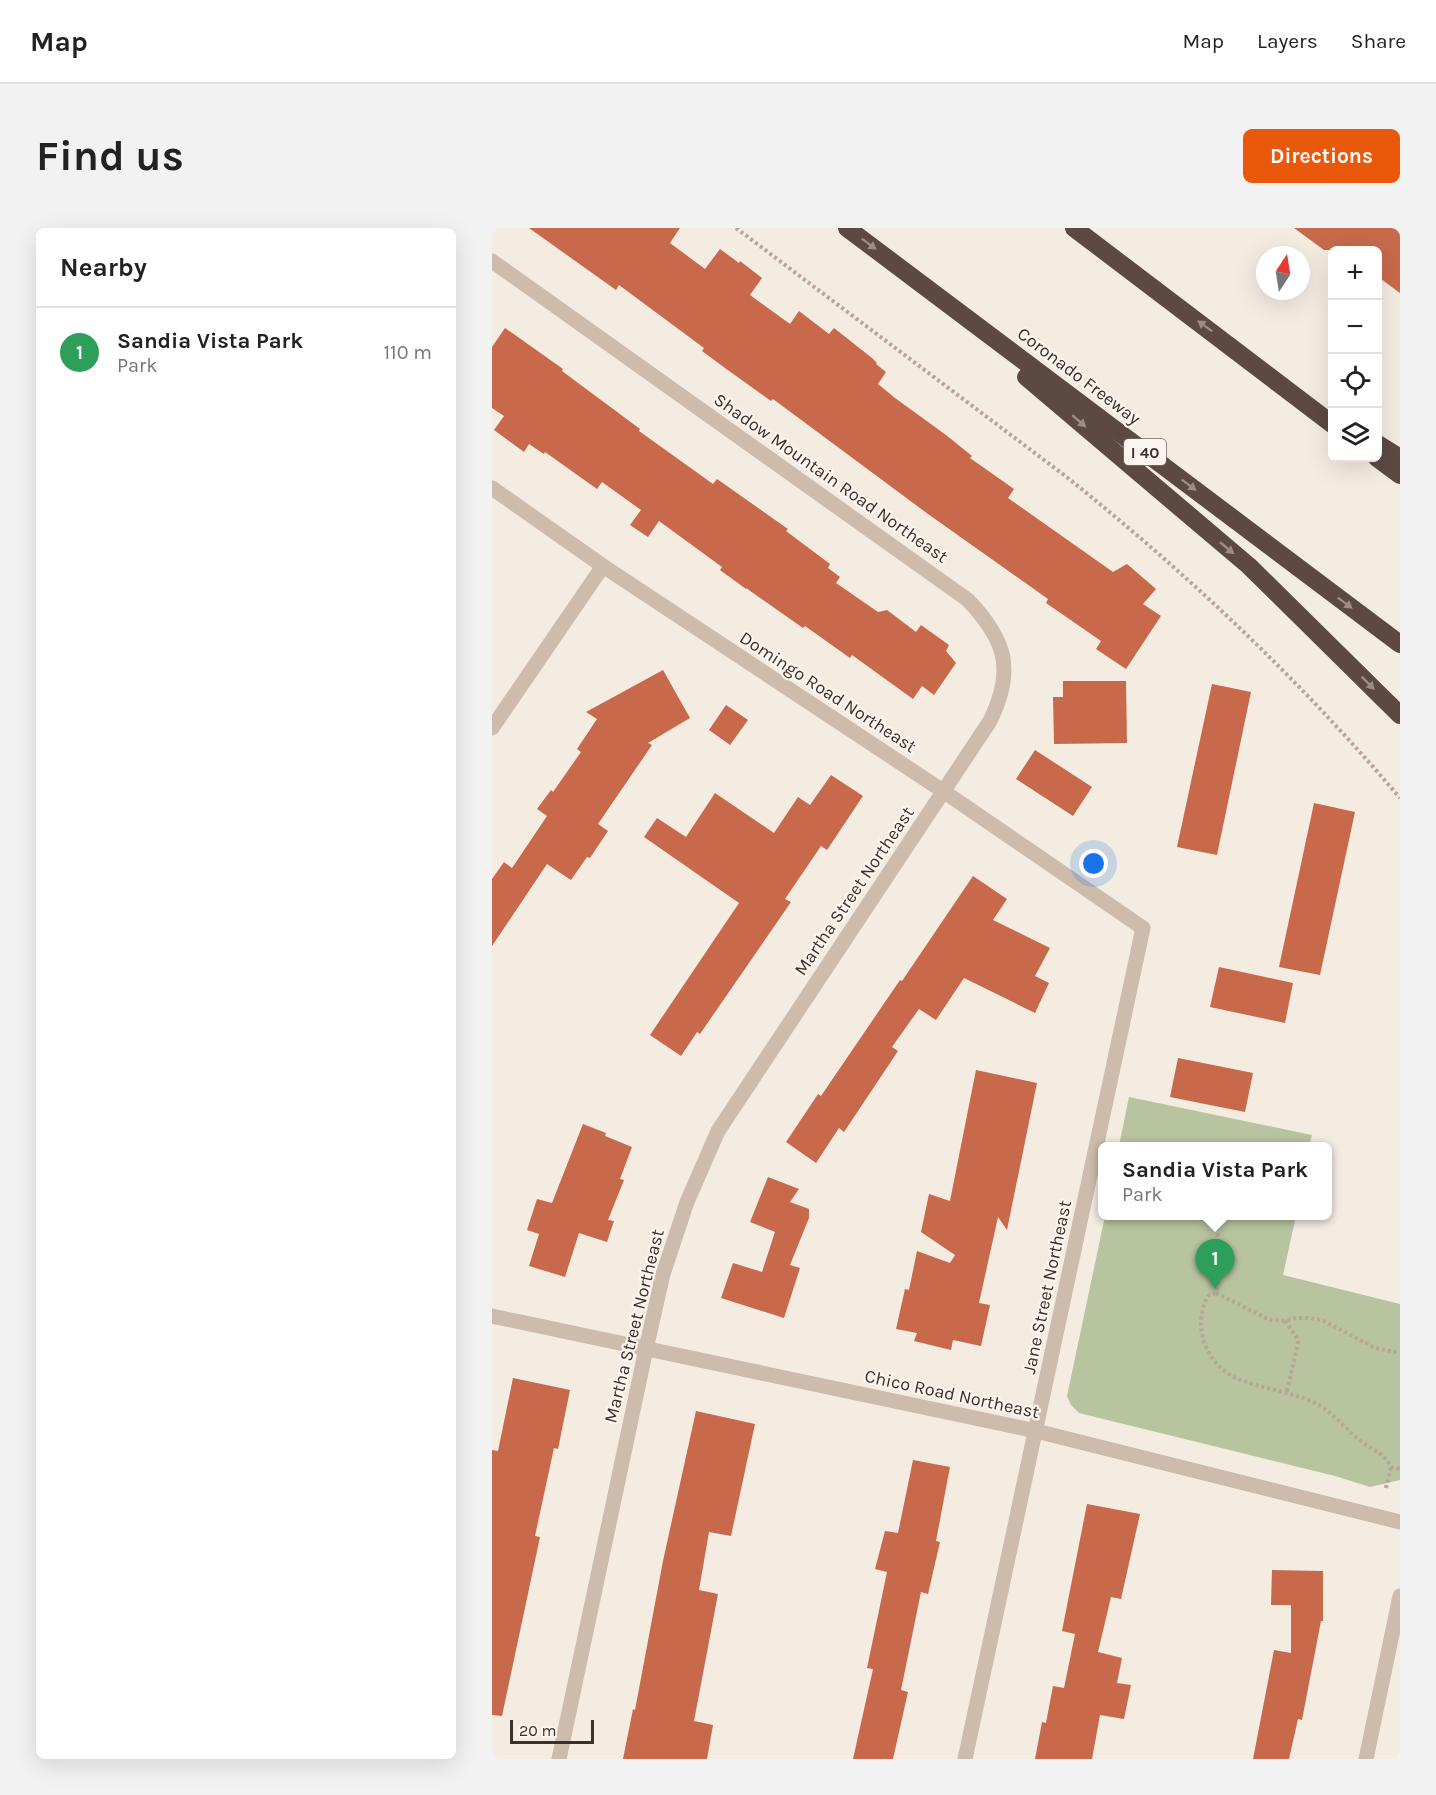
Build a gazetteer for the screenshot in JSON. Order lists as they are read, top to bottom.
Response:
{
  "streets": {
    "highway": ["Coronado Freeway", "I 40"],
    "street": [
      "Shadow Mountain Road Northeast",
      "Domingo Road Northeast",
      "Martha Street Northeast",
      "Jane Street Northeast",
      "Chico Road Northeast"
    ]
  },
  "crossings": [
    ["Shadow Mountain Road Northeast", "Domingo Road Northeast"],
    ["Shadow Mountain Road Northeast", "Martha Street Northeast"],
    ["Domingo Road Northeast", "Martha Street Northeast"],
    ["Domingo Road Northeast", "Jane Street Northeast"],
    ["Martha Street Northeast", "Chico Road Northeast"],
    ["Jane Street Northeast", "Chico Road Northeast"]
  ],
  "scale_bar": "20 m",
  "north": "top",
  "page": {
    "header": "Map",
    "nav": ["Map", "Layers", "Share"],
    "buttons": "Directions",
    "title": "Find us",
    "heading": "Nearby",
    "map_buttons": ["+", "−"],
    "list": [
      {
        "mark": "1",
        "name": "Sandia Vista Park",
        "note": "Park",
        "value": "110 m"
      }
    ],
    "popup": ["Sandia Vista Park", "Park"],
    "pins": "1",
    "scale": "20 m"
  }
}
